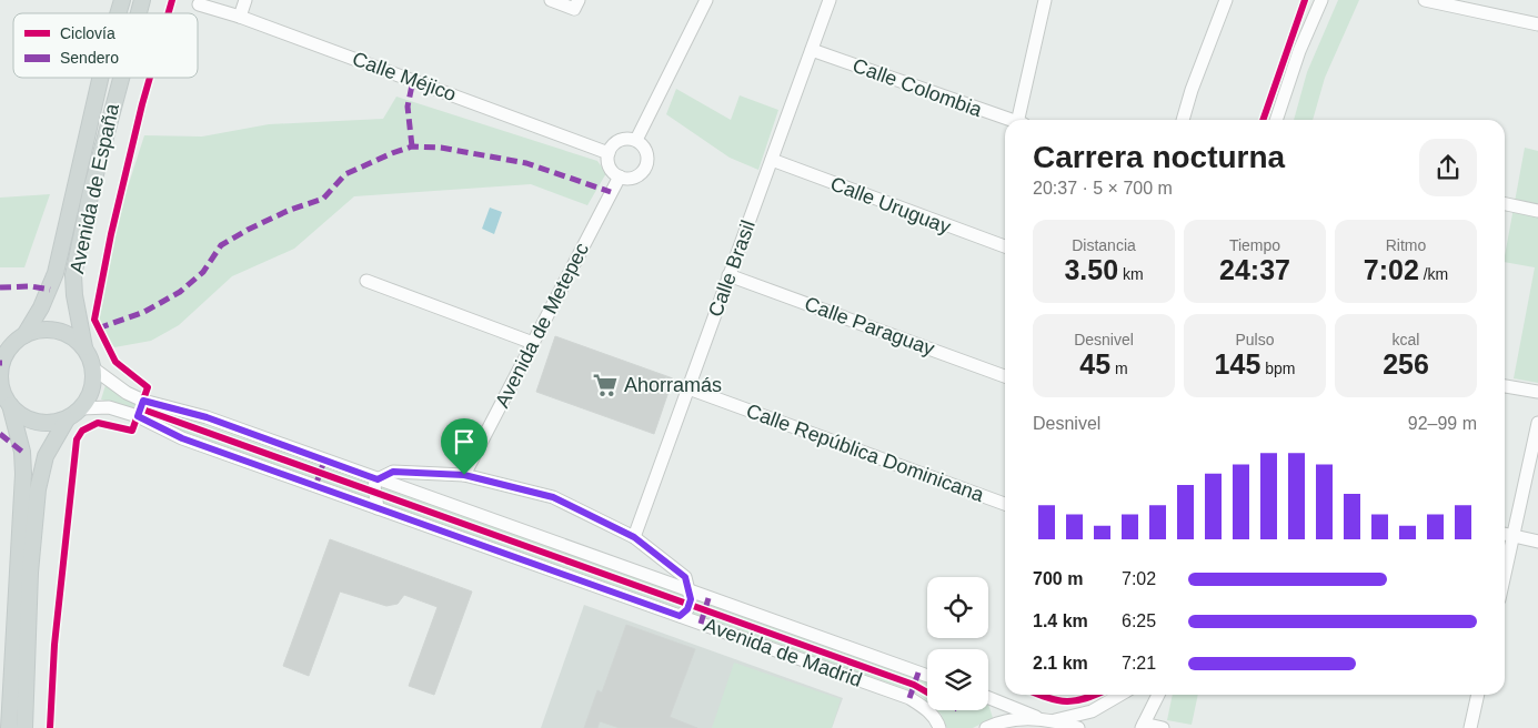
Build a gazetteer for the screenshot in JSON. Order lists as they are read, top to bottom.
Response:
{
  "streets": {
    "main road": ["Avenida de España"],
    "street": [
      "Calle Méjico",
      "Calle Colombia",
      "Calle Uruguay",
      "Calle Brasil",
      "Avenida de Metepec",
      "Calle Paraguay",
      "Calle República Dominicana",
      "Avenida de Madrid"
    ]
  },
  "crossings": [
    ["Calle Méjico", "Avenida de Metepec"],
    ["Calle Colombia", "Calle Brasil"],
    ["Avenida de España", "Avenida de Madrid"],
    ["Calle Uruguay", "Calle Brasil"],
    ["Calle Brasil", "Calle Paraguay"],
    ["Calle Brasil", "Calle República Dominicana"],
    ["Calle Brasil", "Avenida de Madrid"],
    ["Avenida de Metepec", "Avenida de Madrid"]
  ],
  "places": {
    "supermarket": ["Ahorramás"]
  },
  "legend": ["Ciclovía", "Sendero"],
  "page": {
    "heading": ["Carrera nocturna", "20:37 · 5 × 700 m"],
    "stats": [
      ["Distancia", "3.50 km"],
      ["Tiempo", "24:37"],
      ["Ritmo", "7:02 /km"],
      ["Desnivel", "45 m"],
      ["Pulso", "145 bpm"],
      ["kcal", "256"]
    ],
    "chart": ["Desnivel", "92–99 m"],
    "list": [
      {
        "name": "700 m",
        "note": "7:02"
      },
      {
        "name": "1.4 km",
        "note": "6:25"
      },
      {
        "name": "2.1 km",
        "note": "7:21"
      }
    ]
  }
}
